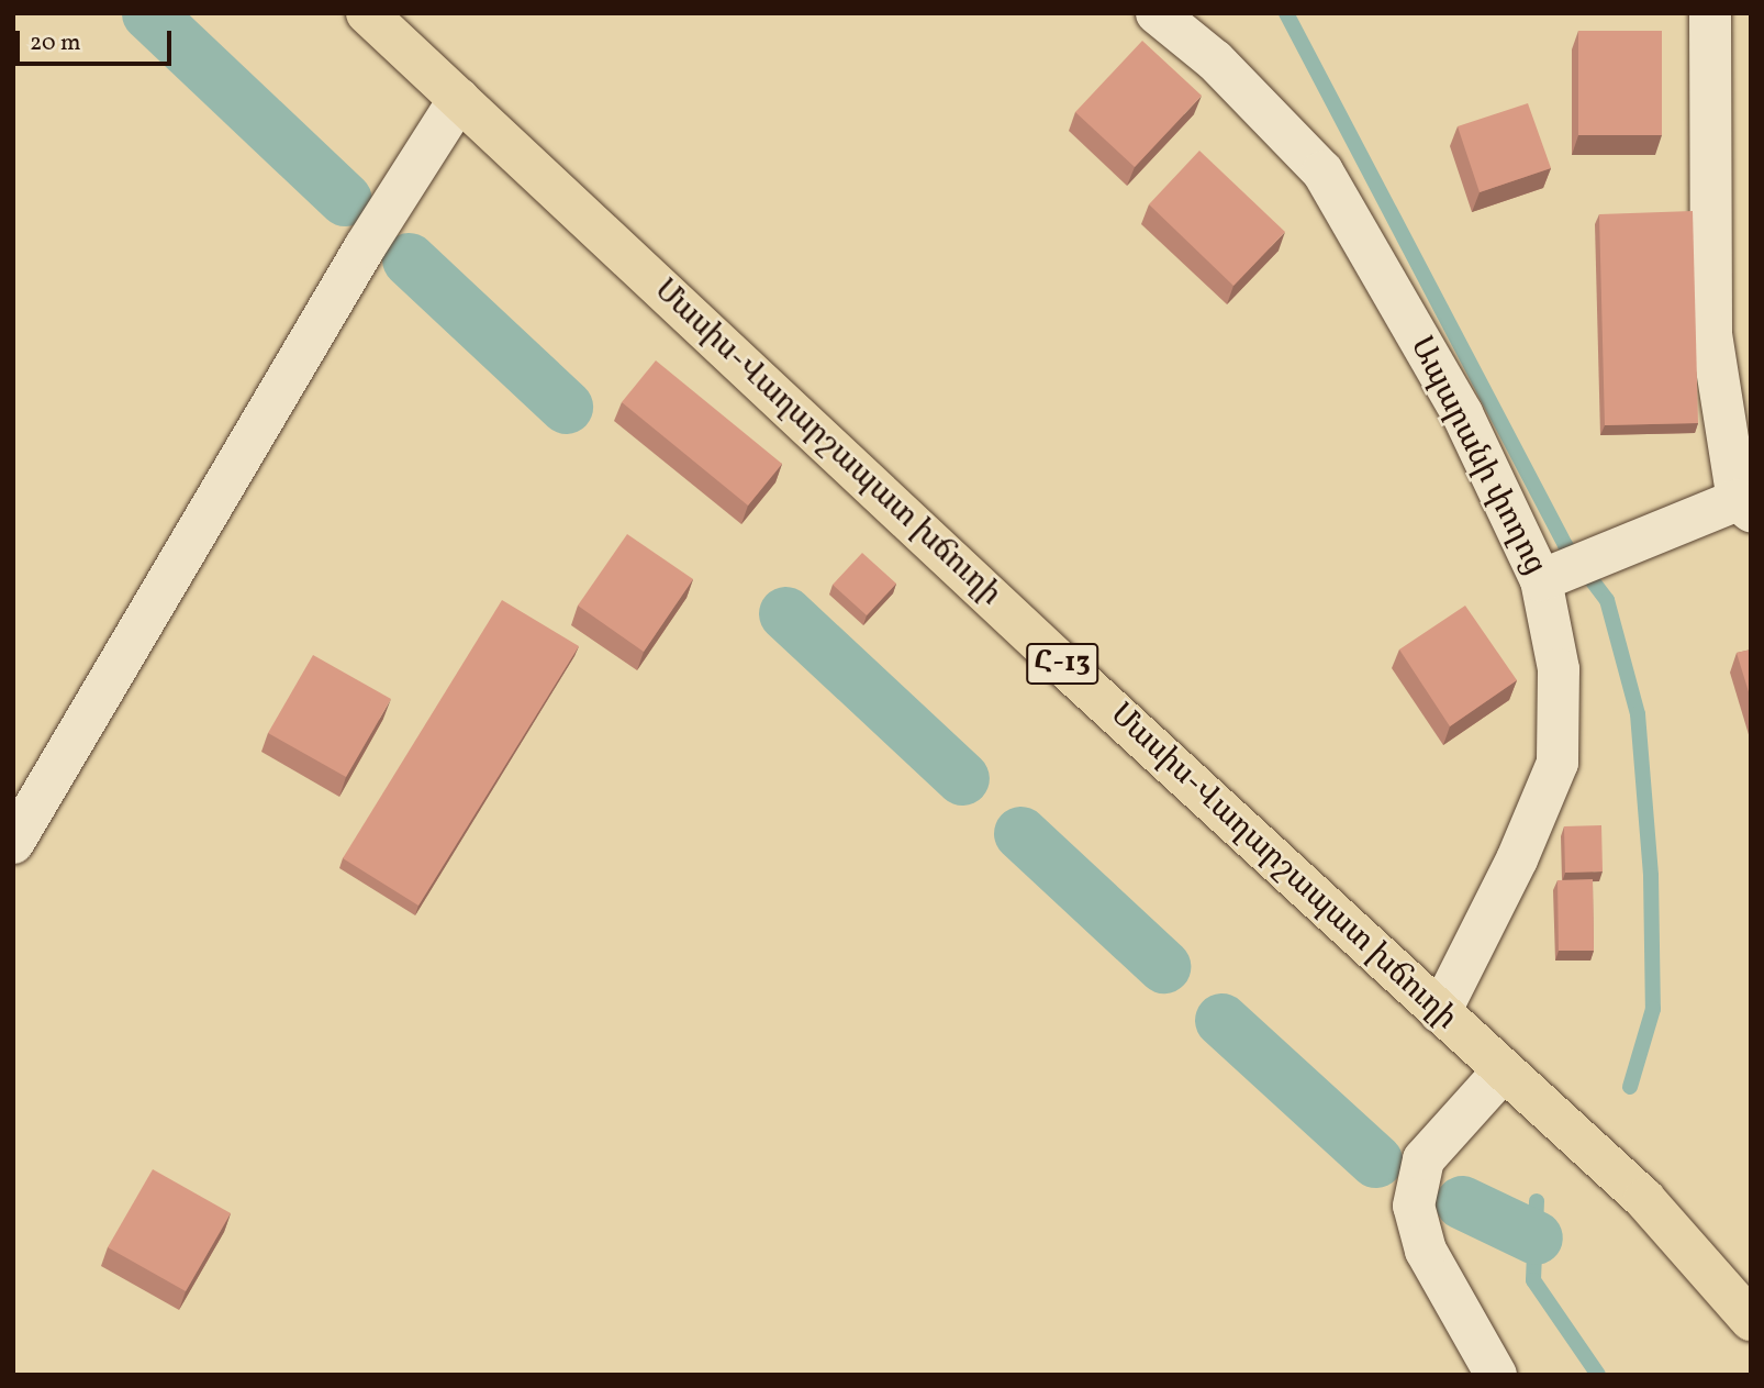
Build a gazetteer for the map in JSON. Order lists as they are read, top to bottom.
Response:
{
  "streets": {
    "main road": ["Մասիս-Վաղարշապատ խճուղի", "Հ-13"],
    "street": ["Ապարանի փողոց"]
  },
  "crossings": [
    ["Մասիս-Վաղարշապատ խճուղի", "Ապարանի փողոց"]
  ],
  "scale_bar": "20 m"
}
